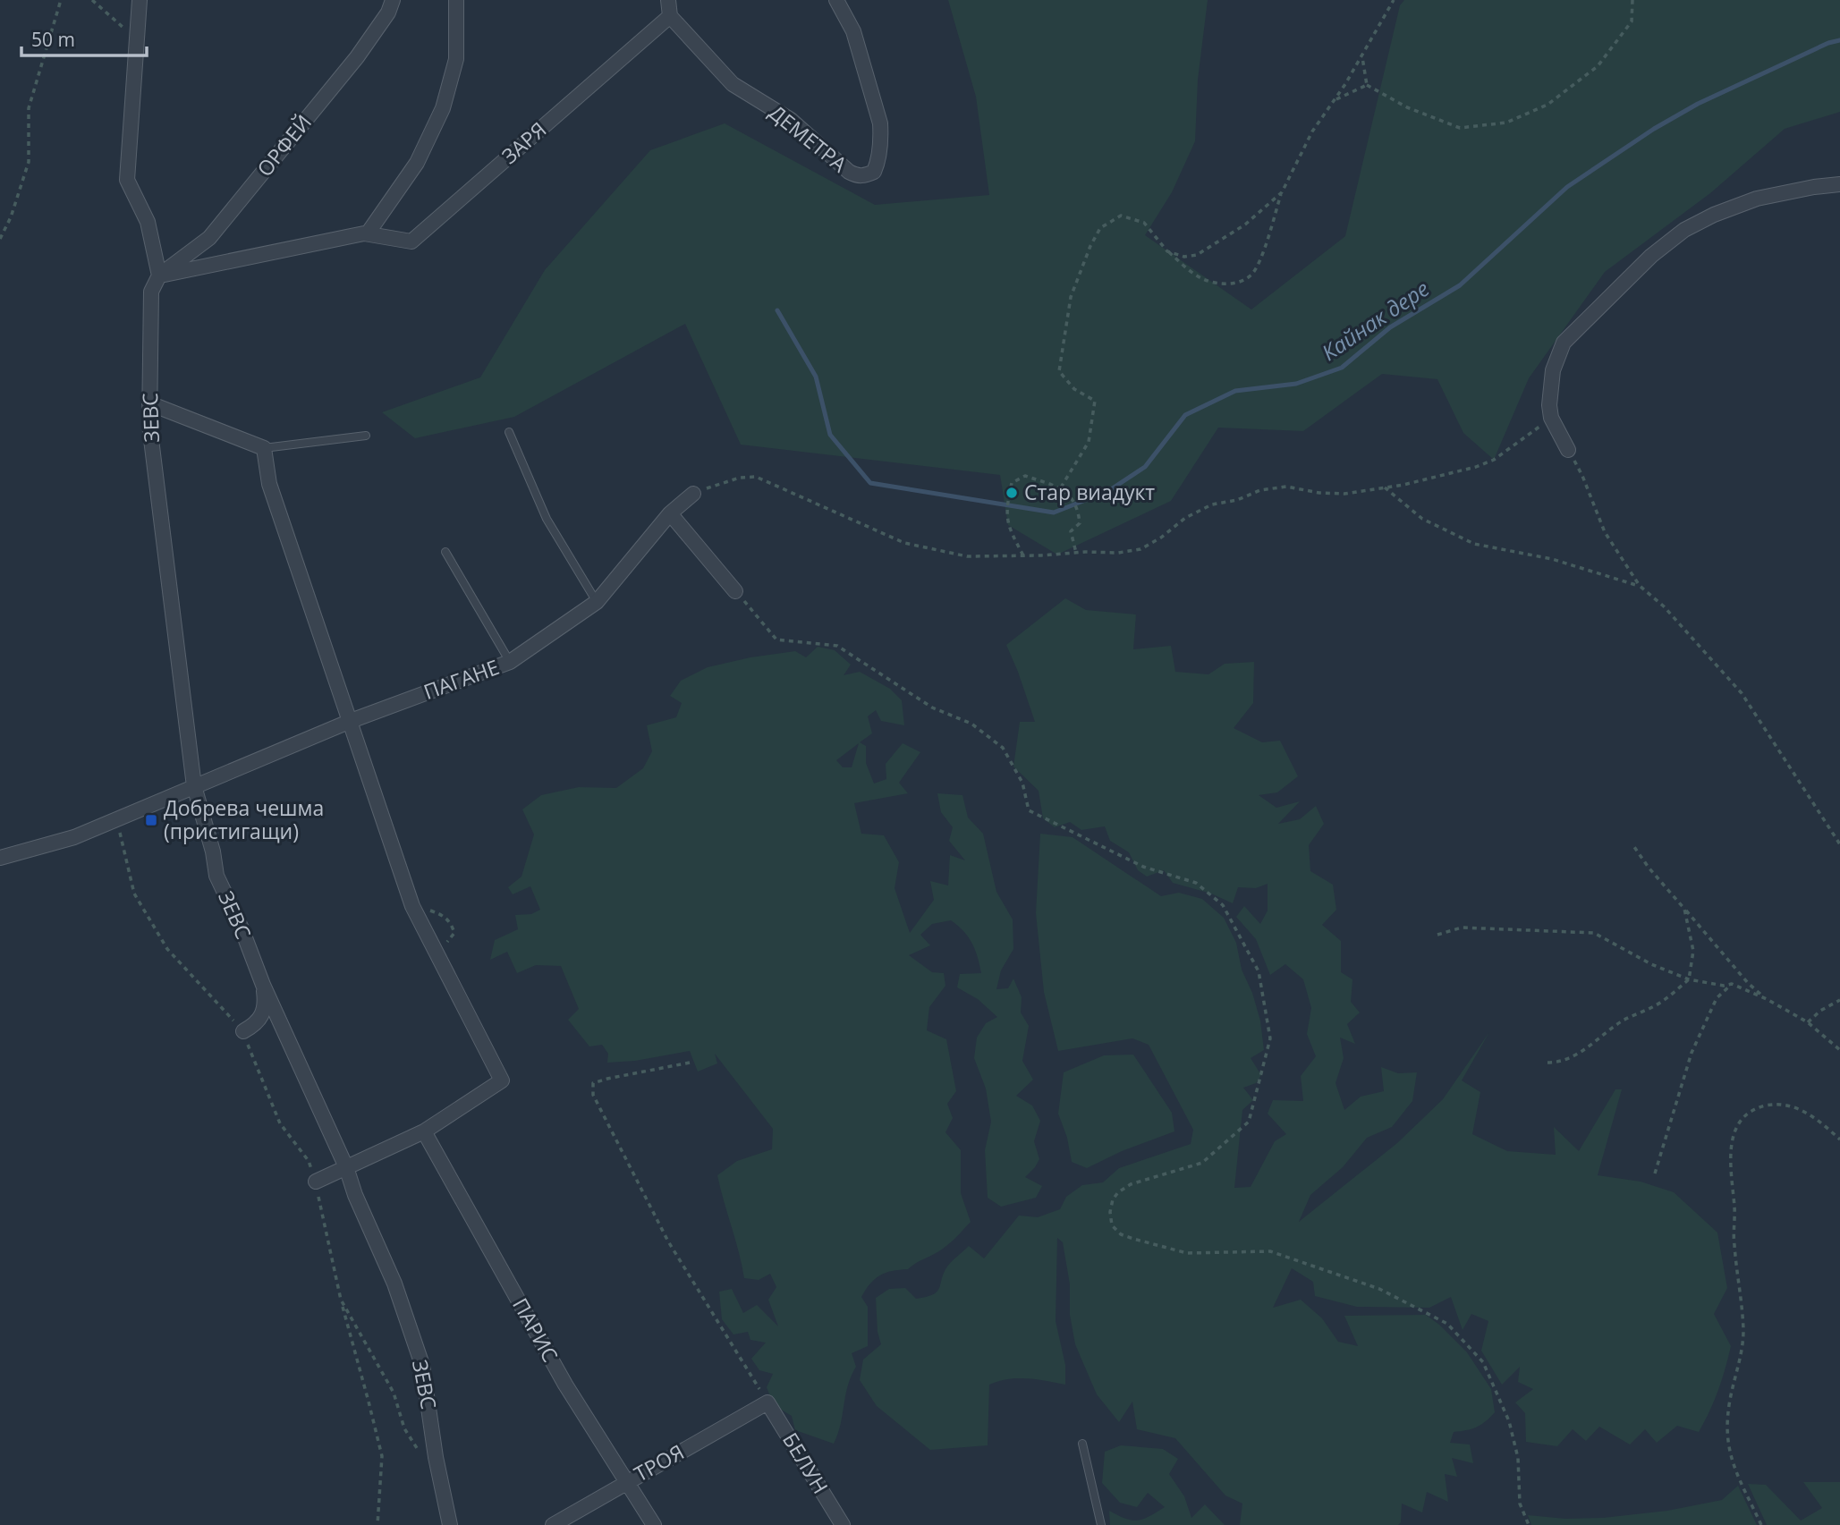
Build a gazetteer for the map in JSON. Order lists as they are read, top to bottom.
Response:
{
  "streets": {
    "street": [
      "ДЕМЕТРА",
      "ЗАРЯ",
      "ОРФЕЙ",
      "ЗЕВС",
      "ПАГАНЕ",
      "ПАРИС",
      "ТРОЯ",
      "БЕЛУН"
    ]
  },
  "crossings": [
    ["ДЕМЕТРА", "ЗАРЯ"],
    ["ЗАРЯ", "ОРФЕЙ"],
    ["ЗАРЯ", "ЗЕВС"],
    ["ОРФЕЙ", "ЗЕВС"],
    ["ЗЕВС", "ПАГАНЕ"],
    ["ПАРИС", "ТРОЯ"],
    ["ТРОЯ", "БЕЛУН"]
  ],
  "water": ["Кайнак дере"],
  "places": {
    "other": ["Стар виадукт"],
    "transit": ["Добрева чешма (пристигащи)"]
  },
  "scale_bar": "50 m"
}
